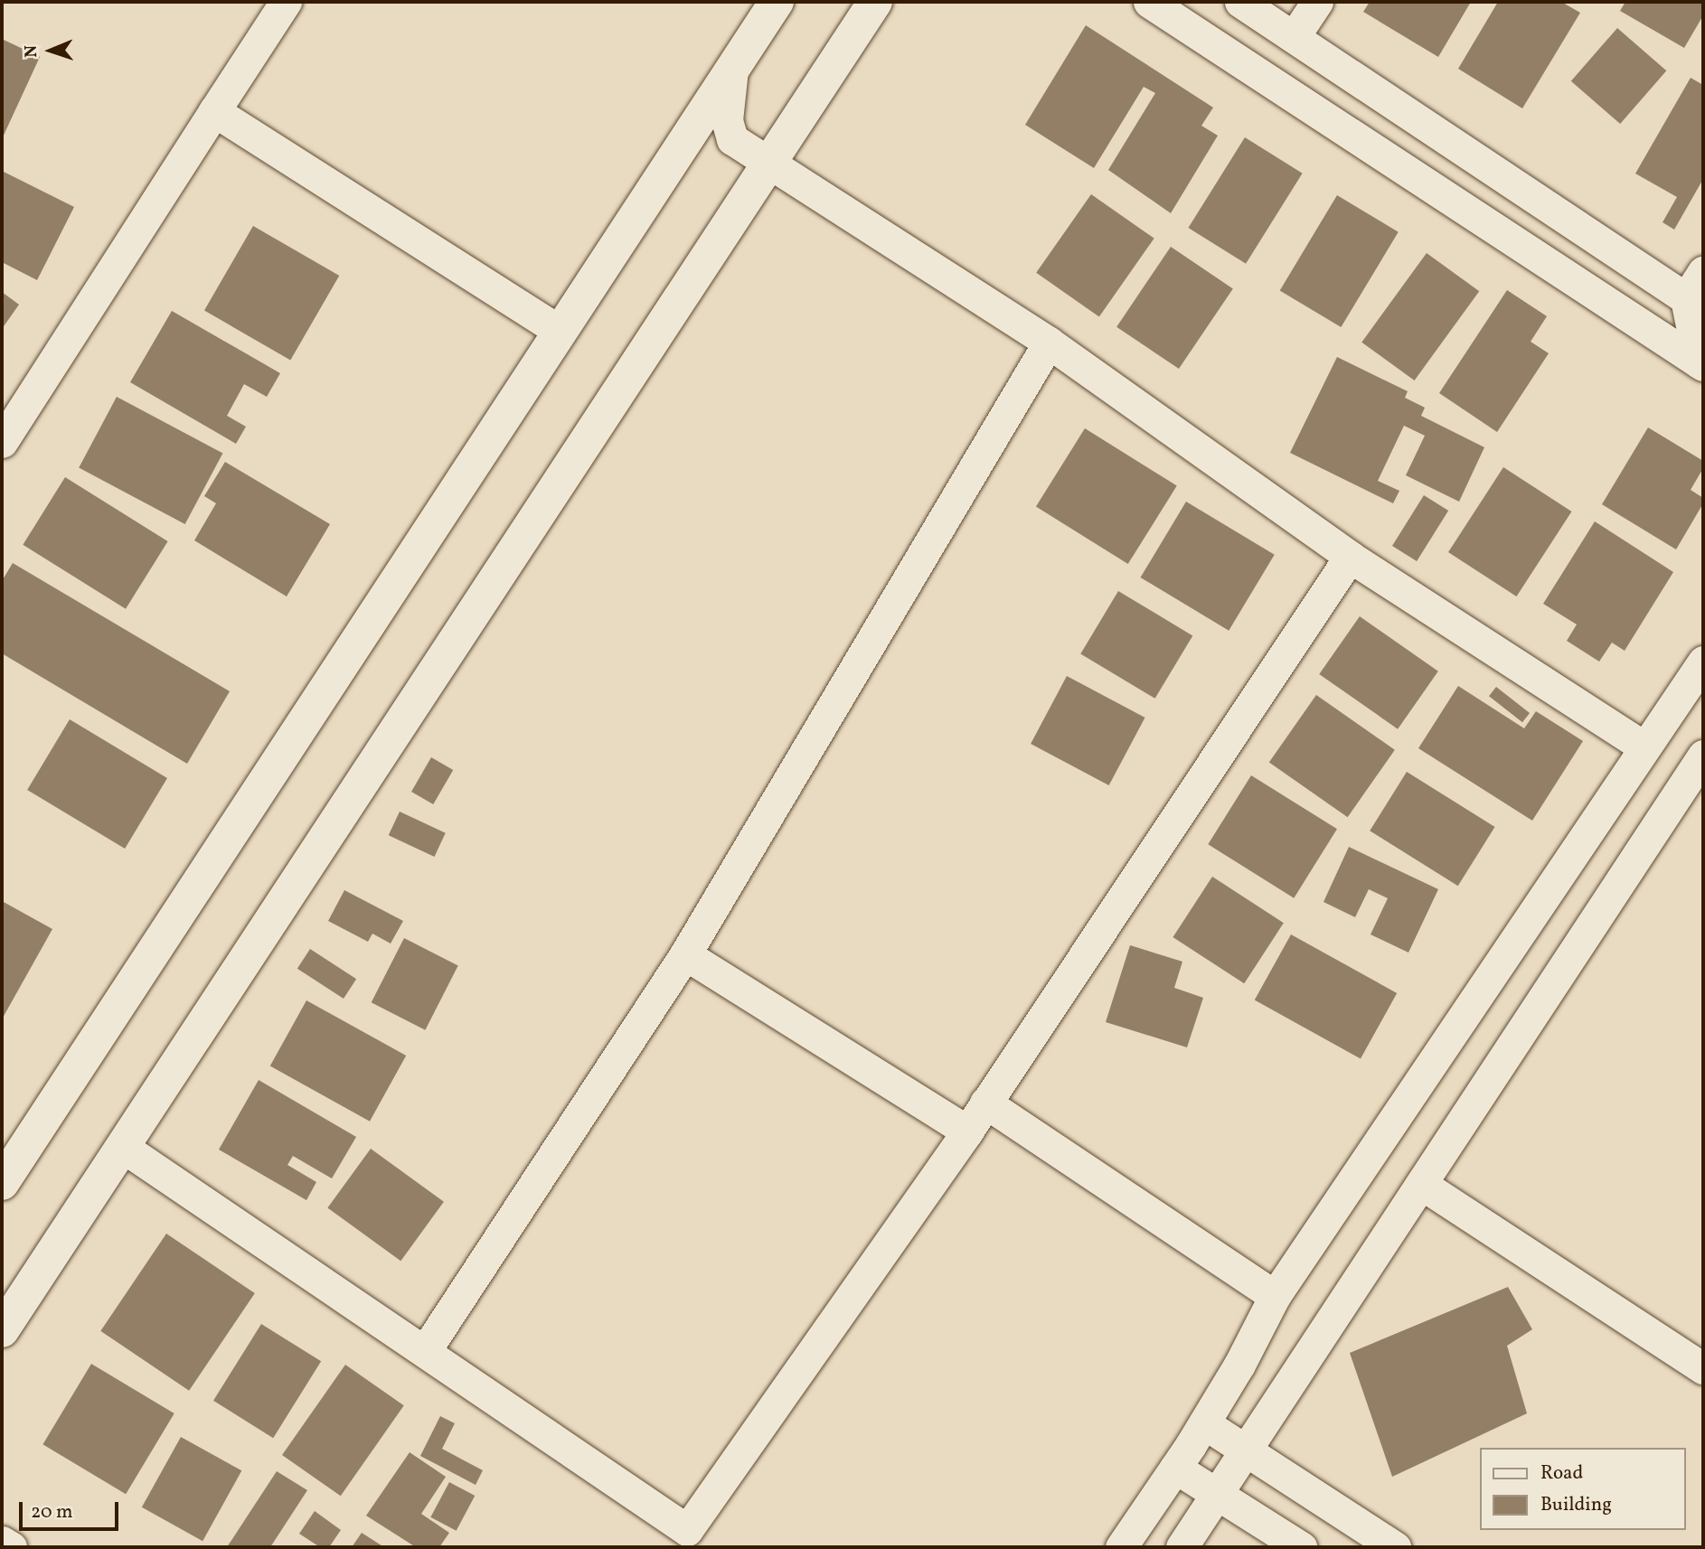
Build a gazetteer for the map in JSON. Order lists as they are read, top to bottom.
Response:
{
  "legend": ["Road", "Building"],
  "scale_bar": "20 m",
  "north": "left"
}
